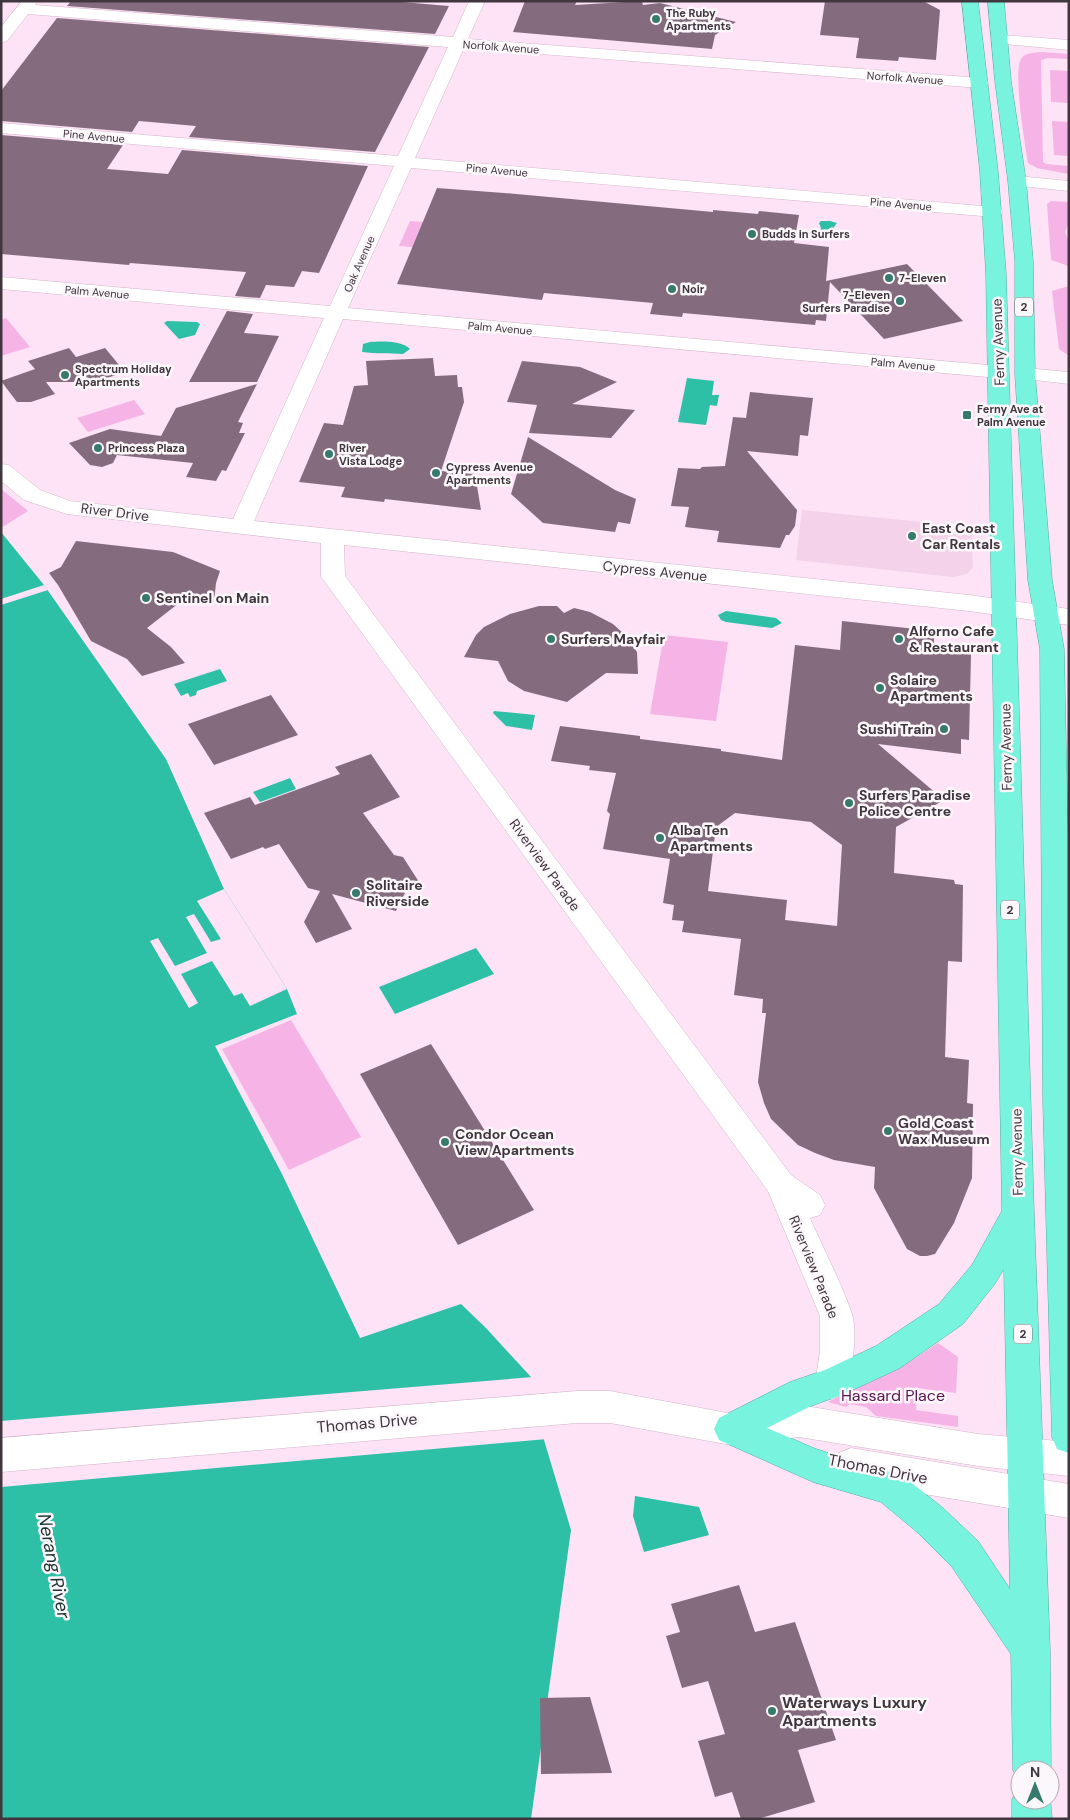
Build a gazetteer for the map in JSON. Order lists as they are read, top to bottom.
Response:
{
  "streets": {
    "highway": ["2", "Ferny Avenue"],
    "street": [
      "Norfolk Avenue",
      "Pine Avenue",
      "Oak Avenue",
      "Palm Avenue",
      "River Drive",
      "Cypress Avenue",
      "Riverview Parade",
      "Thomas Drive"
    ]
  },
  "crossings": [
    ["Norfolk Avenue", "Oak Avenue"],
    ["Norfolk Avenue", "Ferny Avenue"],
    ["Pine Avenue", "Oak Avenue"],
    ["Pine Avenue", "Ferny Avenue"],
    ["Oak Avenue", "Palm Avenue"],
    ["Oak Avenue", "River Drive"],
    ["Oak Avenue", "Cypress Avenue"],
    ["Palm Avenue", "Ferny Avenue"],
    ["2", "Ferny Avenue"],
    ["2", "Thomas Drive"],
    ["Ferny Avenue", "Cypress Avenue"],
    ["Ferny Avenue", "Thomas Drive"],
    ["River Drive", "Cypress Avenue"],
    ["Cypress Avenue", "Riverview Parade"]
  ],
  "water": ["Nerang River"],
  "parks": ["Hassard Place"],
  "places": {
    "other": [
      "The Ruby Apartments",
      "Budds in Surfers",
      "7-Eleven",
      "Noir",
      "7-Eleven Surfers Paradise",
      "Spectrum Holiday Apartments",
      "Princess Plaza",
      "River Vista Lodge",
      "Cypress Avenue Apartments",
      "East Coast Car Rentals",
      "Sentinel on Main",
      "Surfers Mayfair",
      "Alforno Cafe & Restaurant",
      "Solaire Apartments",
      "Sushi Train",
      "Surfers Paradise Police Centre",
      "Alba Ten Apartments",
      "Solitaire Riverside",
      "Gold Coast Wax Museum",
      "Condor Ocean View Apartments",
      "Waterways Luxury Apartments"
    ],
    "transit": ["Ferny Ave at Palm Avenue"]
  },
  "north": "top"
}
